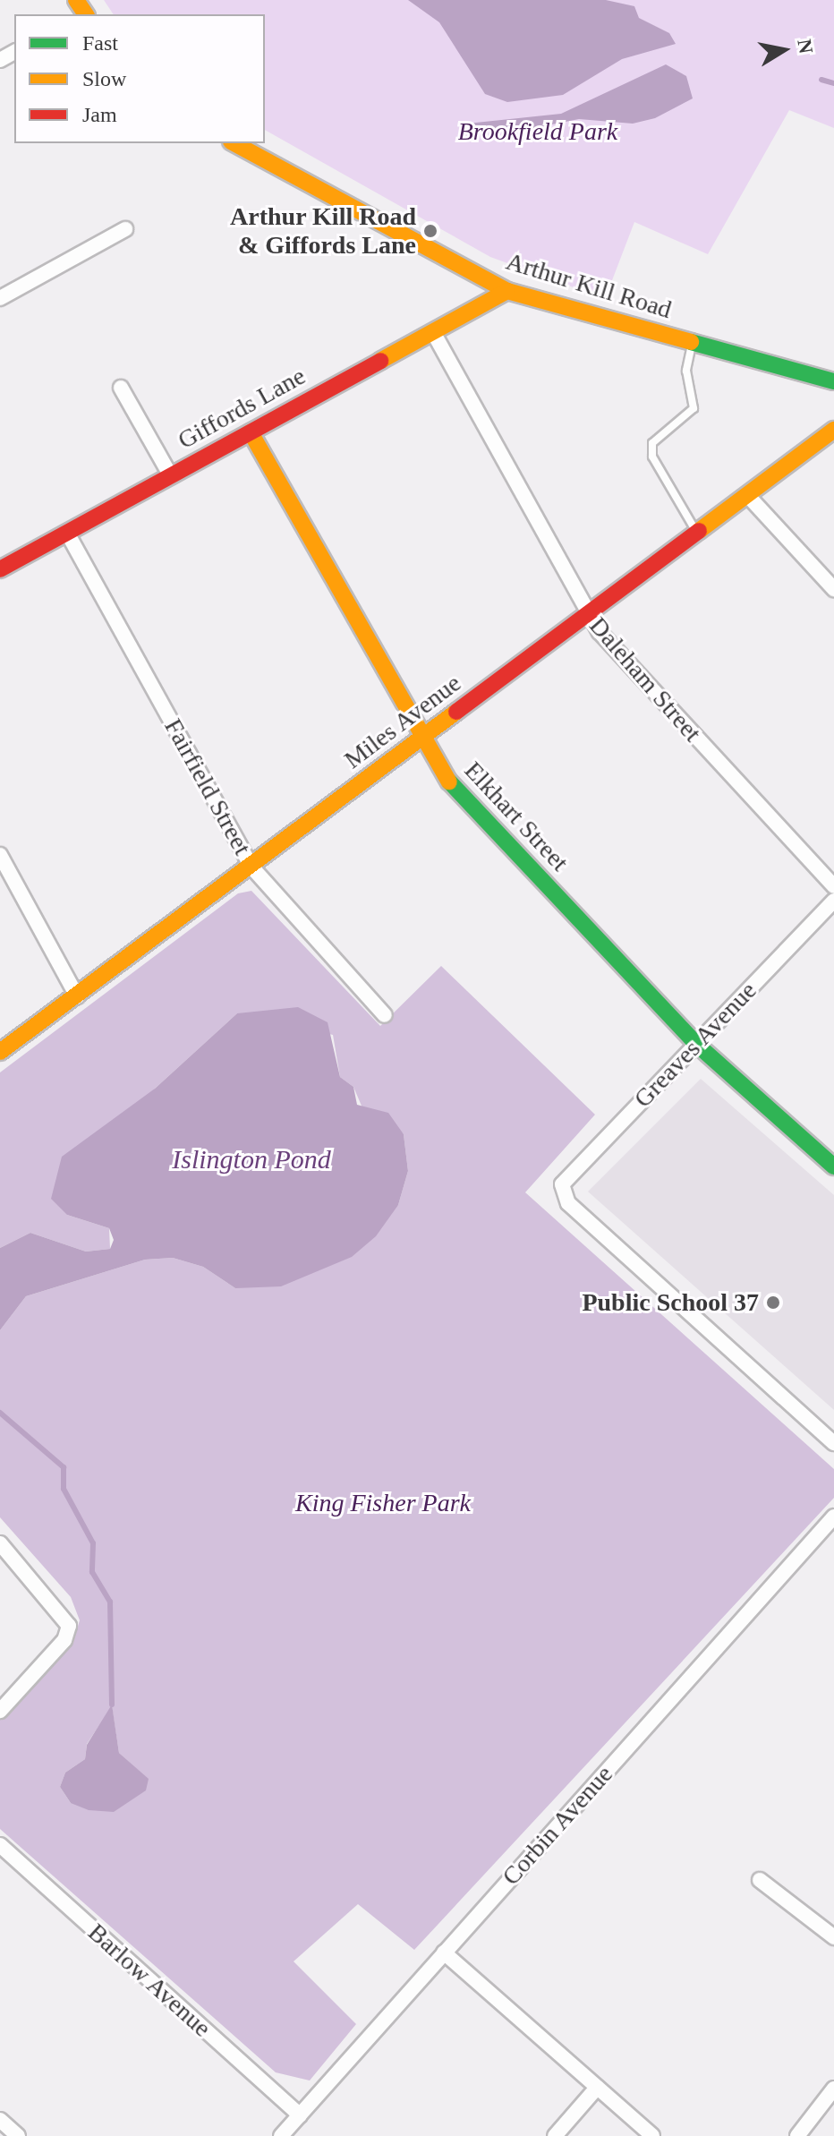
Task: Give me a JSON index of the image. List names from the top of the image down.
{
  "streets": {
    "street": [
      "Arthur Kill Road",
      "Giffords Lane",
      "Daleham Street",
      "Miles Avenue",
      "Fairfield Street",
      "Elkhart Street",
      "Greaves Avenue",
      "Corbin Avenue",
      "Barlow Avenue"
    ]
  },
  "crossings": [
    ["Arthur Kill Road", "Giffords Lane"],
    ["Giffords Lane", "Daleham Street"],
    ["Giffords Lane", "Fairfield Street"],
    ["Giffords Lane", "Elkhart Street"],
    ["Daleham Street", "Miles Avenue"],
    ["Miles Avenue", "Fairfield Street"],
    ["Miles Avenue", "Elkhart Street"],
    ["Elkhart Street", "Greaves Avenue"],
    ["Corbin Avenue", "Barlow Avenue"]
  ],
  "water": ["Islington Pond"],
  "parks": ["Brookfield Park", "King Fisher Park"],
  "places": ["Arthur Kill Road & Giffords Lane", "Public School 37"],
  "legend": ["Fast", "Slow", "Jam"],
  "north": "right"
}
